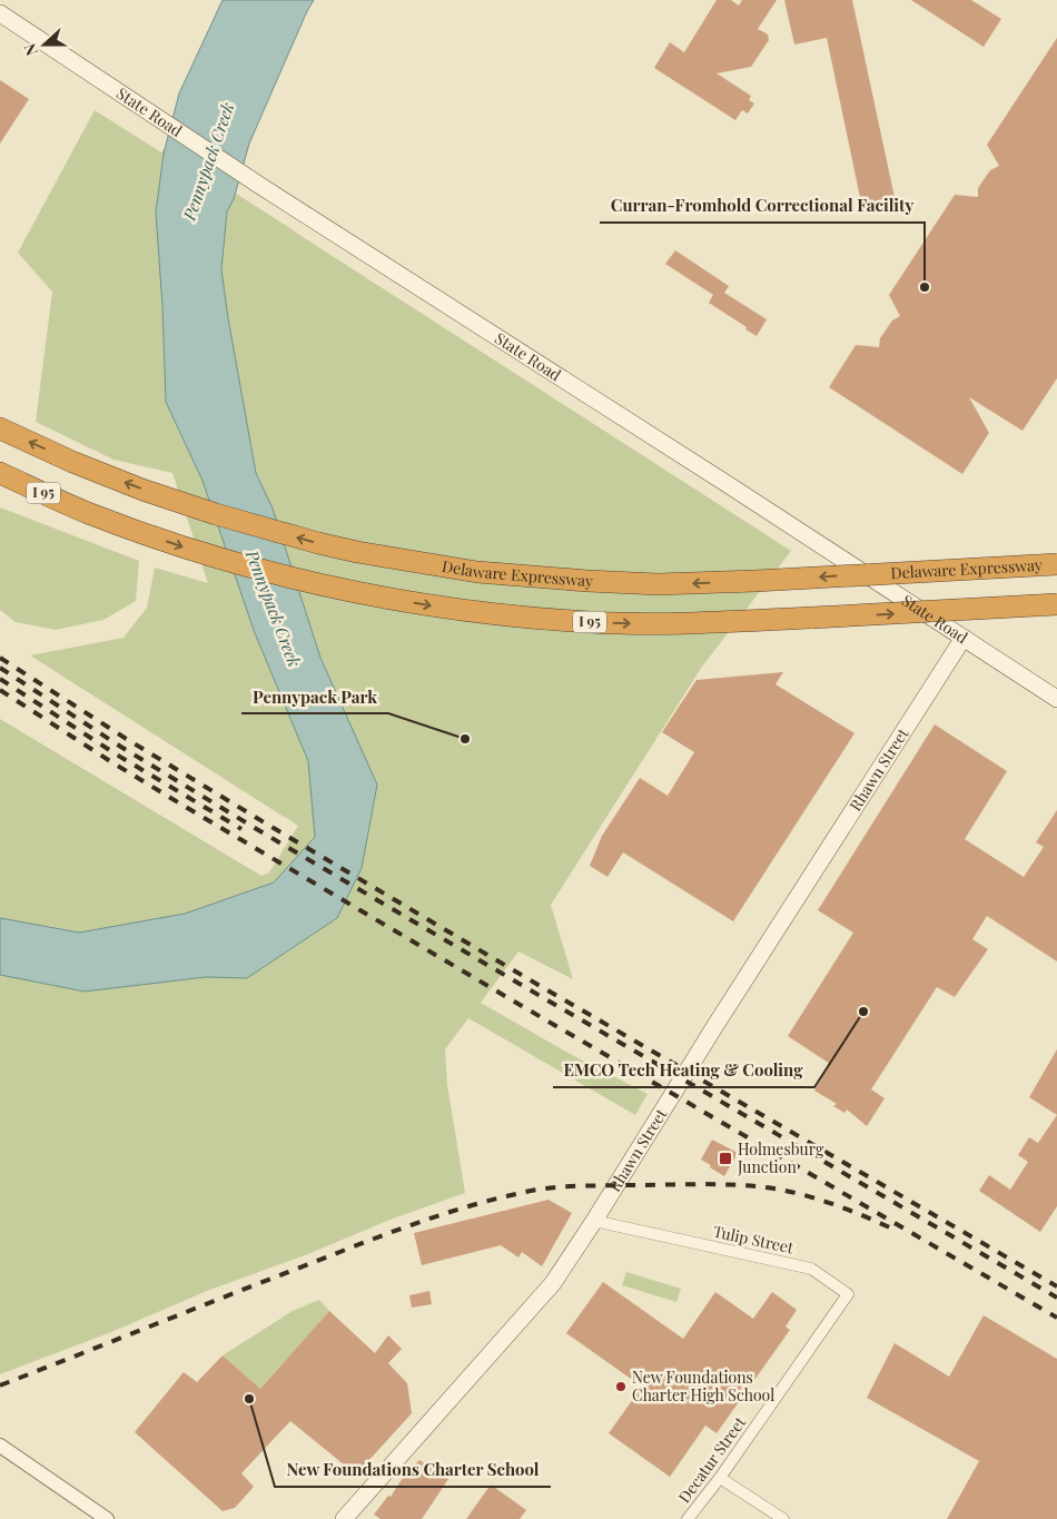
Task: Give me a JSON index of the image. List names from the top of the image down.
{
  "streets": {
    "highway": ["I 95", "Delaware Expressway"],
    "main road": ["State Road", "Rhawn Street"],
    "street": ["Tulip Street", "Decatur Street"]
  },
  "crossings": [
    ["State Road", "Rhawn Street"],
    ["Rhawn Street", "Tulip Street"],
    ["Tulip Street", "Decatur Street"]
  ],
  "water": ["Pennypack Creek"],
  "places": {
    "other": [
      "Curran-Fromhold Correctional Facility",
      "Pennypack Park",
      "EMCO Tech Heating & Cooling",
      "New Foundations Charter High School",
      "New Foundations Charter School"
    ],
    "transit": ["Holmesburg Junction"]
  },
  "north": "left"
}
